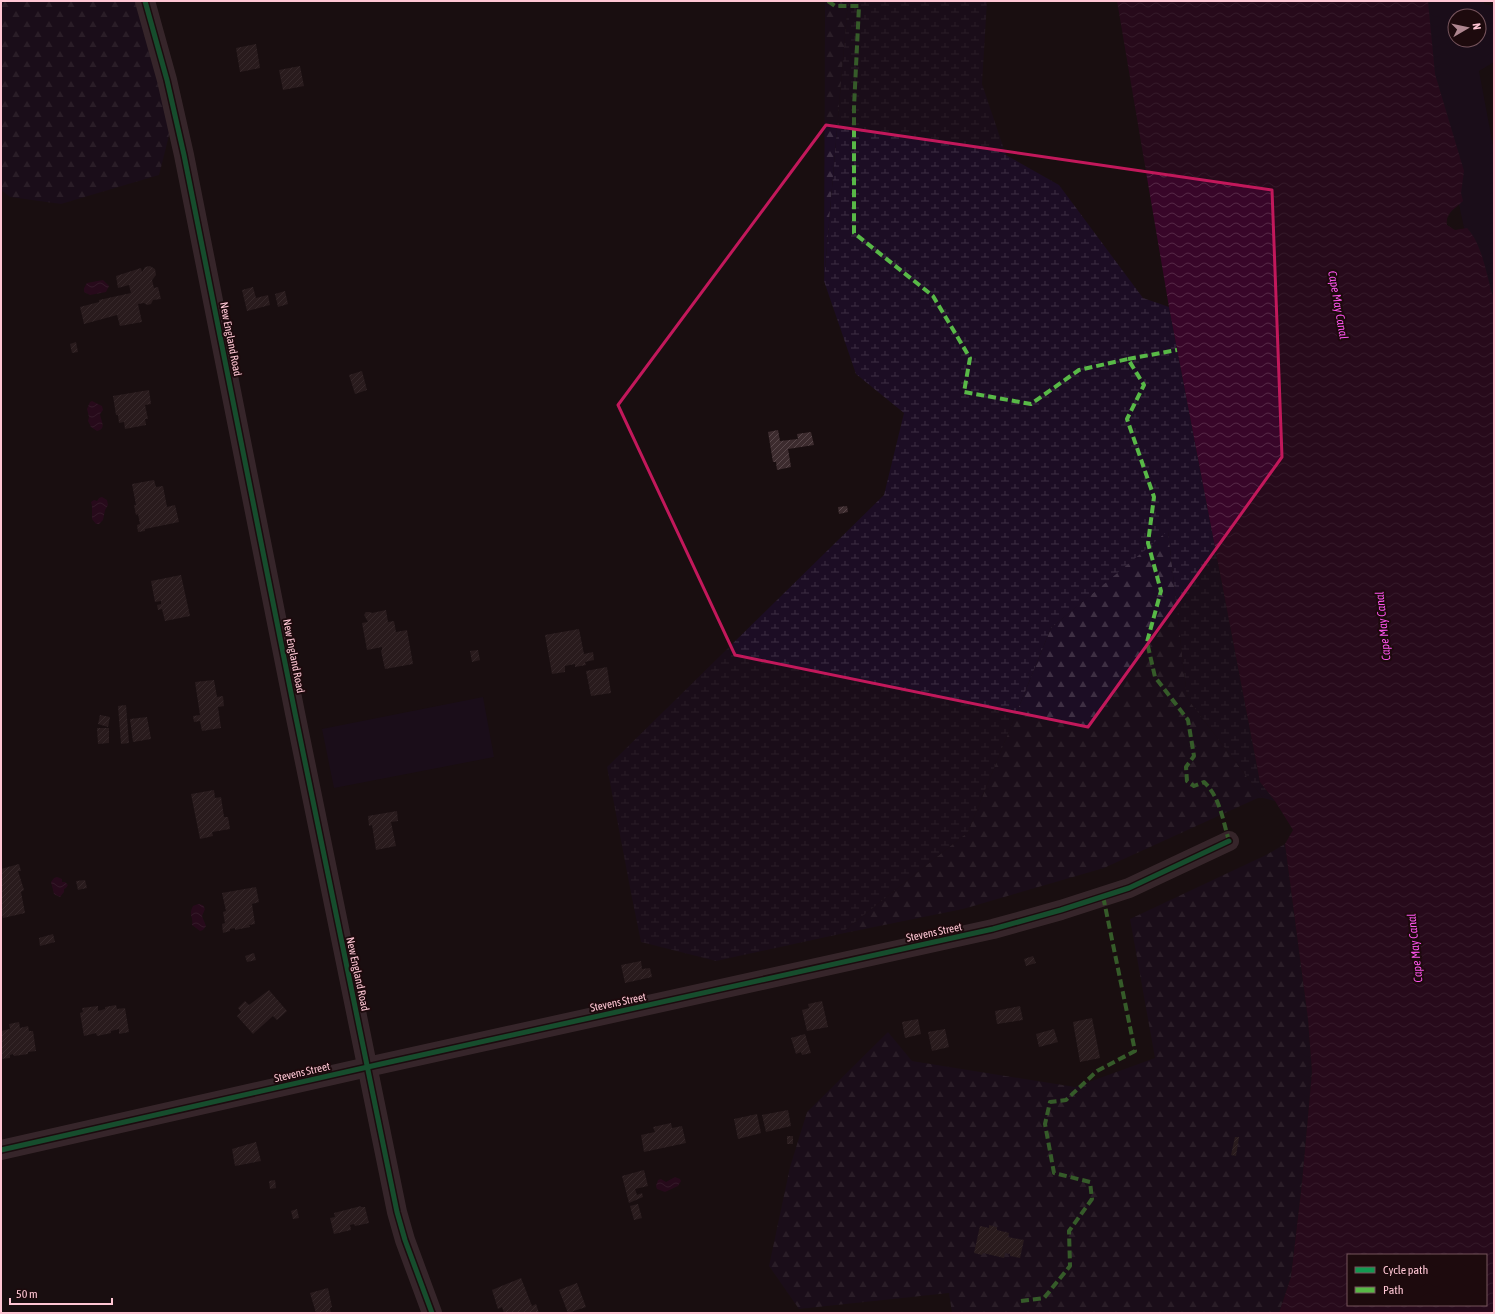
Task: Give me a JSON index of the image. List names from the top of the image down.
{
  "streets": {
    "street": ["New England Road", "Stevens Street"]
  },
  "crossings": [
    ["New England Road", "Stevens Street"]
  ],
  "water": ["Cape May Canal"],
  "legend": ["Cycle path", "Path"],
  "scale_bar": "50 m",
  "north": "right"
}
